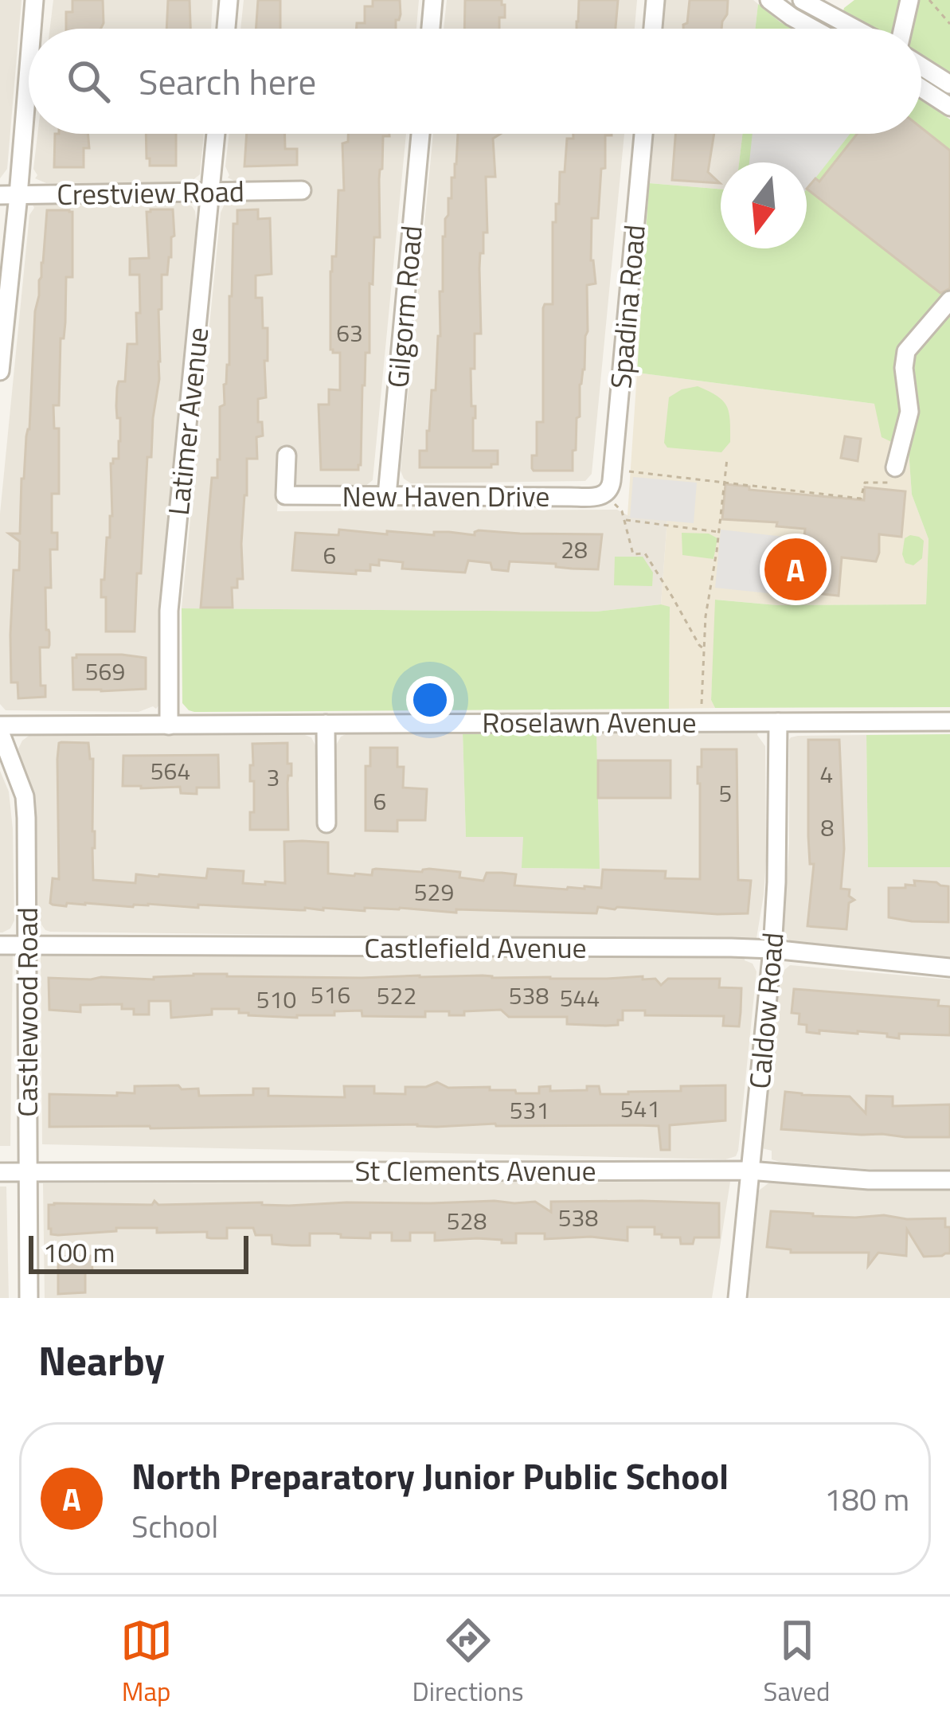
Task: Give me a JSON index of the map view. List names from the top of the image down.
{
  "streets": {
    "street": [
      "Crestview Road",
      "Gilgorm Road",
      "Spadina Road",
      "Latimer Avenue",
      "New Haven Drive",
      "Roselawn Avenue",
      "Castlefield Avenue",
      "Caldow Road",
      "Castlewood Road",
      "St Clements Avenue"
    ]
  },
  "crossings": [
    ["Crestview Road", "Latimer Avenue"],
    ["Gilgorm Road", "New Haven Drive"],
    ["Spadina Road", "New Haven Drive"],
    ["Latimer Avenue", "Roselawn Avenue"],
    ["Roselawn Avenue", "Caldow Road"],
    ["Roselawn Avenue", "Castlewood Road"],
    ["Castlefield Avenue", "Caldow Road"],
    ["Castlefield Avenue", "Castlewood Road"],
    ["Caldow Road", "St Clements Avenue"],
    ["Castlewood Road", "St Clements Avenue"]
  ],
  "house_numbers": [
    "63",
    "28",
    "6",
    "569",
    "564",
    "4",
    "3",
    "5",
    "6",
    "8",
    "529",
    "516",
    "522",
    "538",
    "544",
    "510",
    "541",
    "531",
    "538",
    "528"
  ],
  "scale_bar": "100 m",
  "north": "bottom",
  "page": {
    "search": "Search here",
    "pins": "A",
    "scale": "100 m",
    "heading": "Nearby",
    "list": [
      {
        "mark": "A",
        "name": "North Preparatory Junior Public School",
        "note": "School",
        "value": "180 m"
      }
    ],
    "nav": ["Map", "Directions", "Saved"]
  }
}
